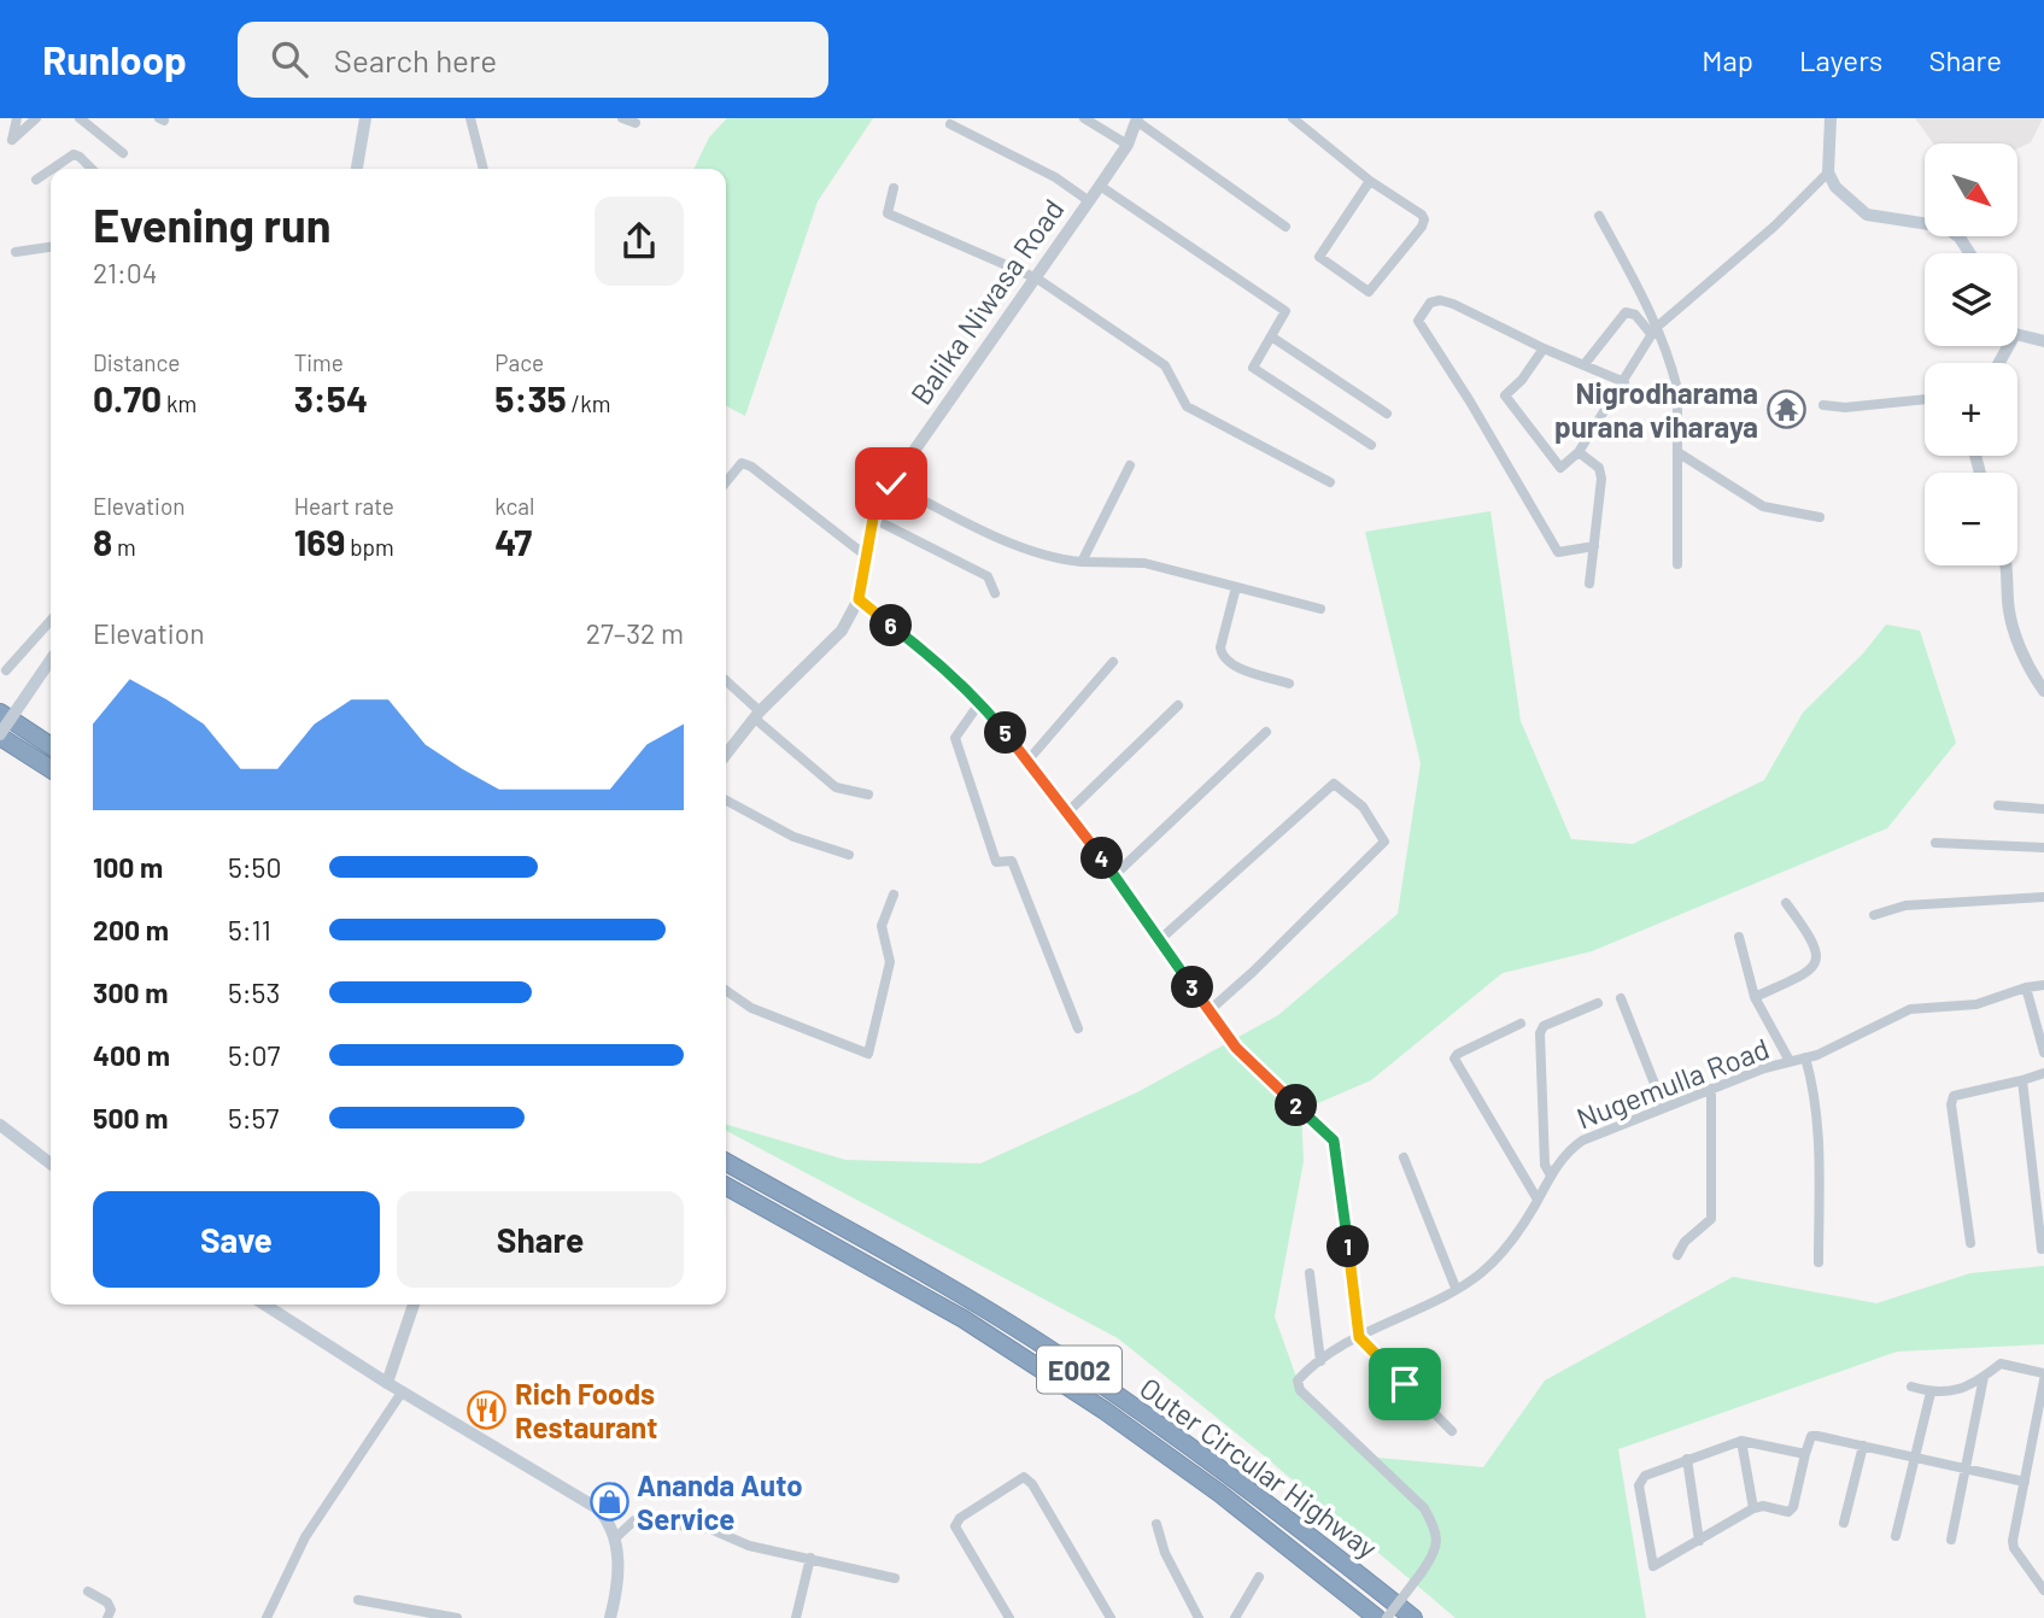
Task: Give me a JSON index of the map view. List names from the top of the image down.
{
  "streets": {
    "highway": ["E002", "Outer Circular Highway"],
    "street": ["Balika Niwasa Road", "Nugemulla Road"]
  },
  "places": {
    "temple": ["Nigrodharama purana viharaya"],
    "restaurant": ["Rich Foods Restaurant"],
    "shop": ["Ananda Auto Service"]
  },
  "north": "bottom right",
  "page": {
    "header": "Runloop",
    "search": "Search here",
    "nav": ["Map", "Layers", "Share"],
    "map_buttons": ["+", "−"],
    "heading": ["Evening run", "21:04"],
    "stats": [
      ["Distance", "0.70 km"],
      ["Time", "3:54"],
      ["Pace", "5:35 /km"],
      ["Elevation", "8 m"],
      ["Heart rate", "169 bpm"],
      ["kcal", "47"]
    ],
    "chart": ["Elevation", "27–32 m"],
    "pins": [
      "6",
      "5",
      "4",
      "3",
      "2",
      "1"
    ],
    "list": [
      {
        "name": "100 m",
        "note": "5:50"
      },
      {
        "name": "200 m",
        "note": "5:11"
      },
      {
        "name": "300 m",
        "note": "5:53"
      },
      {
        "name": "400 m",
        "note": "5:07"
      },
      {
        "name": "500 m",
        "note": "5:57"
      }
    ],
    "buttons": ["Save", "Share"]
  }
}
